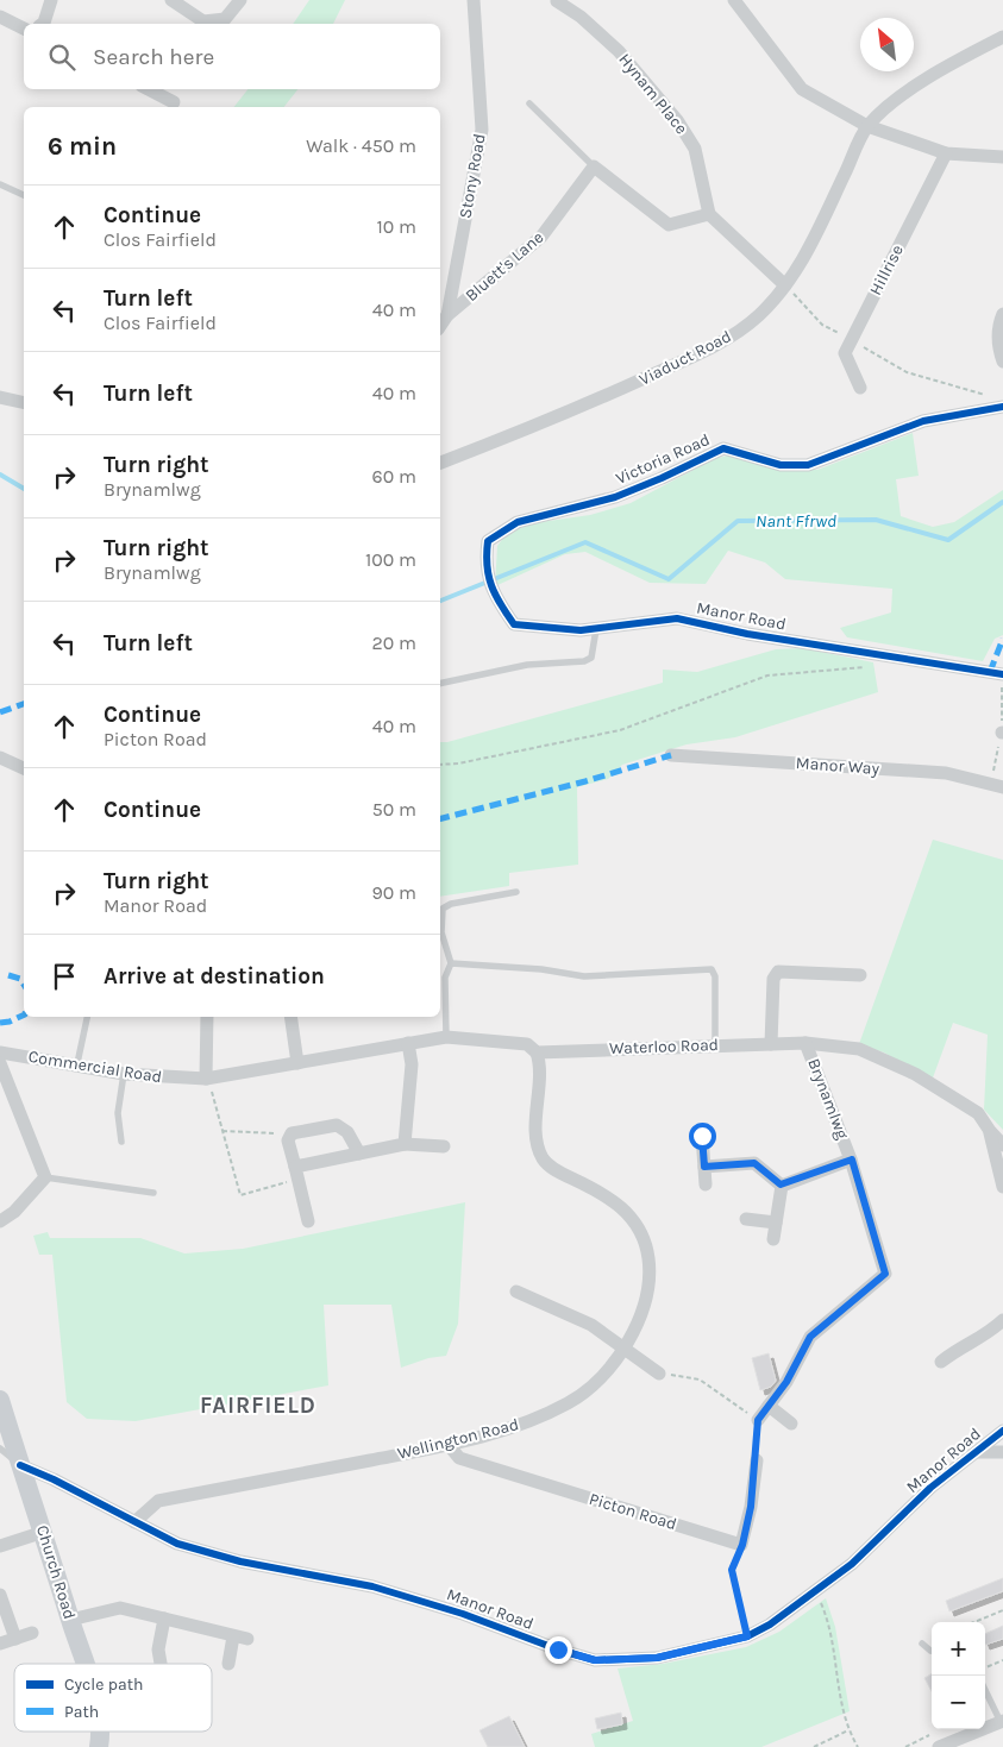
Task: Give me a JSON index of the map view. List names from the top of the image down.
{
  "streets": {
    "main road": ["Church Road"],
    "street": [
      "Hynam Place",
      "Stony Road",
      "Bluett's Lane",
      "Hillrise",
      "Viaduct Road",
      "Victoria Road",
      "Manor Road",
      "Manor Way",
      "Waterloo Road",
      "Commercial Road",
      "Brynamlwg",
      "Wellington Road",
      "Picton Road"
    ]
  },
  "crossings": [
    ["Stony Road", "Bluett's Lane"],
    ["Victoria Road", "Manor Road"],
    ["Manor Road", "Wellington Road"],
    ["Manor Road", "Church Road"],
    ["Waterloo Road", "Commercial Road"],
    ["Waterloo Road", "Brynamlwg"],
    ["Waterloo Road", "Wellington Road"],
    ["Wellington Road", "Picton Road"]
  ],
  "districts": ["FAIRFIELD"],
  "water": ["Nant Ffrwd"],
  "legend": ["Cycle path", "Path"],
  "north": "top left",
  "page": {
    "search": "Search here",
    "heading": ["6 min", "Walk · 450 m"],
    "list": [
      ["Continue", "Clos Fairfield", "10 m"],
      ["Turn left", "Clos Fairfield", "40 m"],
      ["Turn left", "40 m"],
      ["Turn right", "Brynamlwg", "60 m"],
      ["Turn right", "Brynamlwg", "100 m"],
      ["Turn left", "20 m"],
      ["Continue", "Picton Road", "40 m"],
      ["Continue", "50 m"],
      ["Turn right", "Manor Road", "90 m"],
      "Arrive at destination"
    ],
    "map_buttons": ["+", "−"]
  }
}
